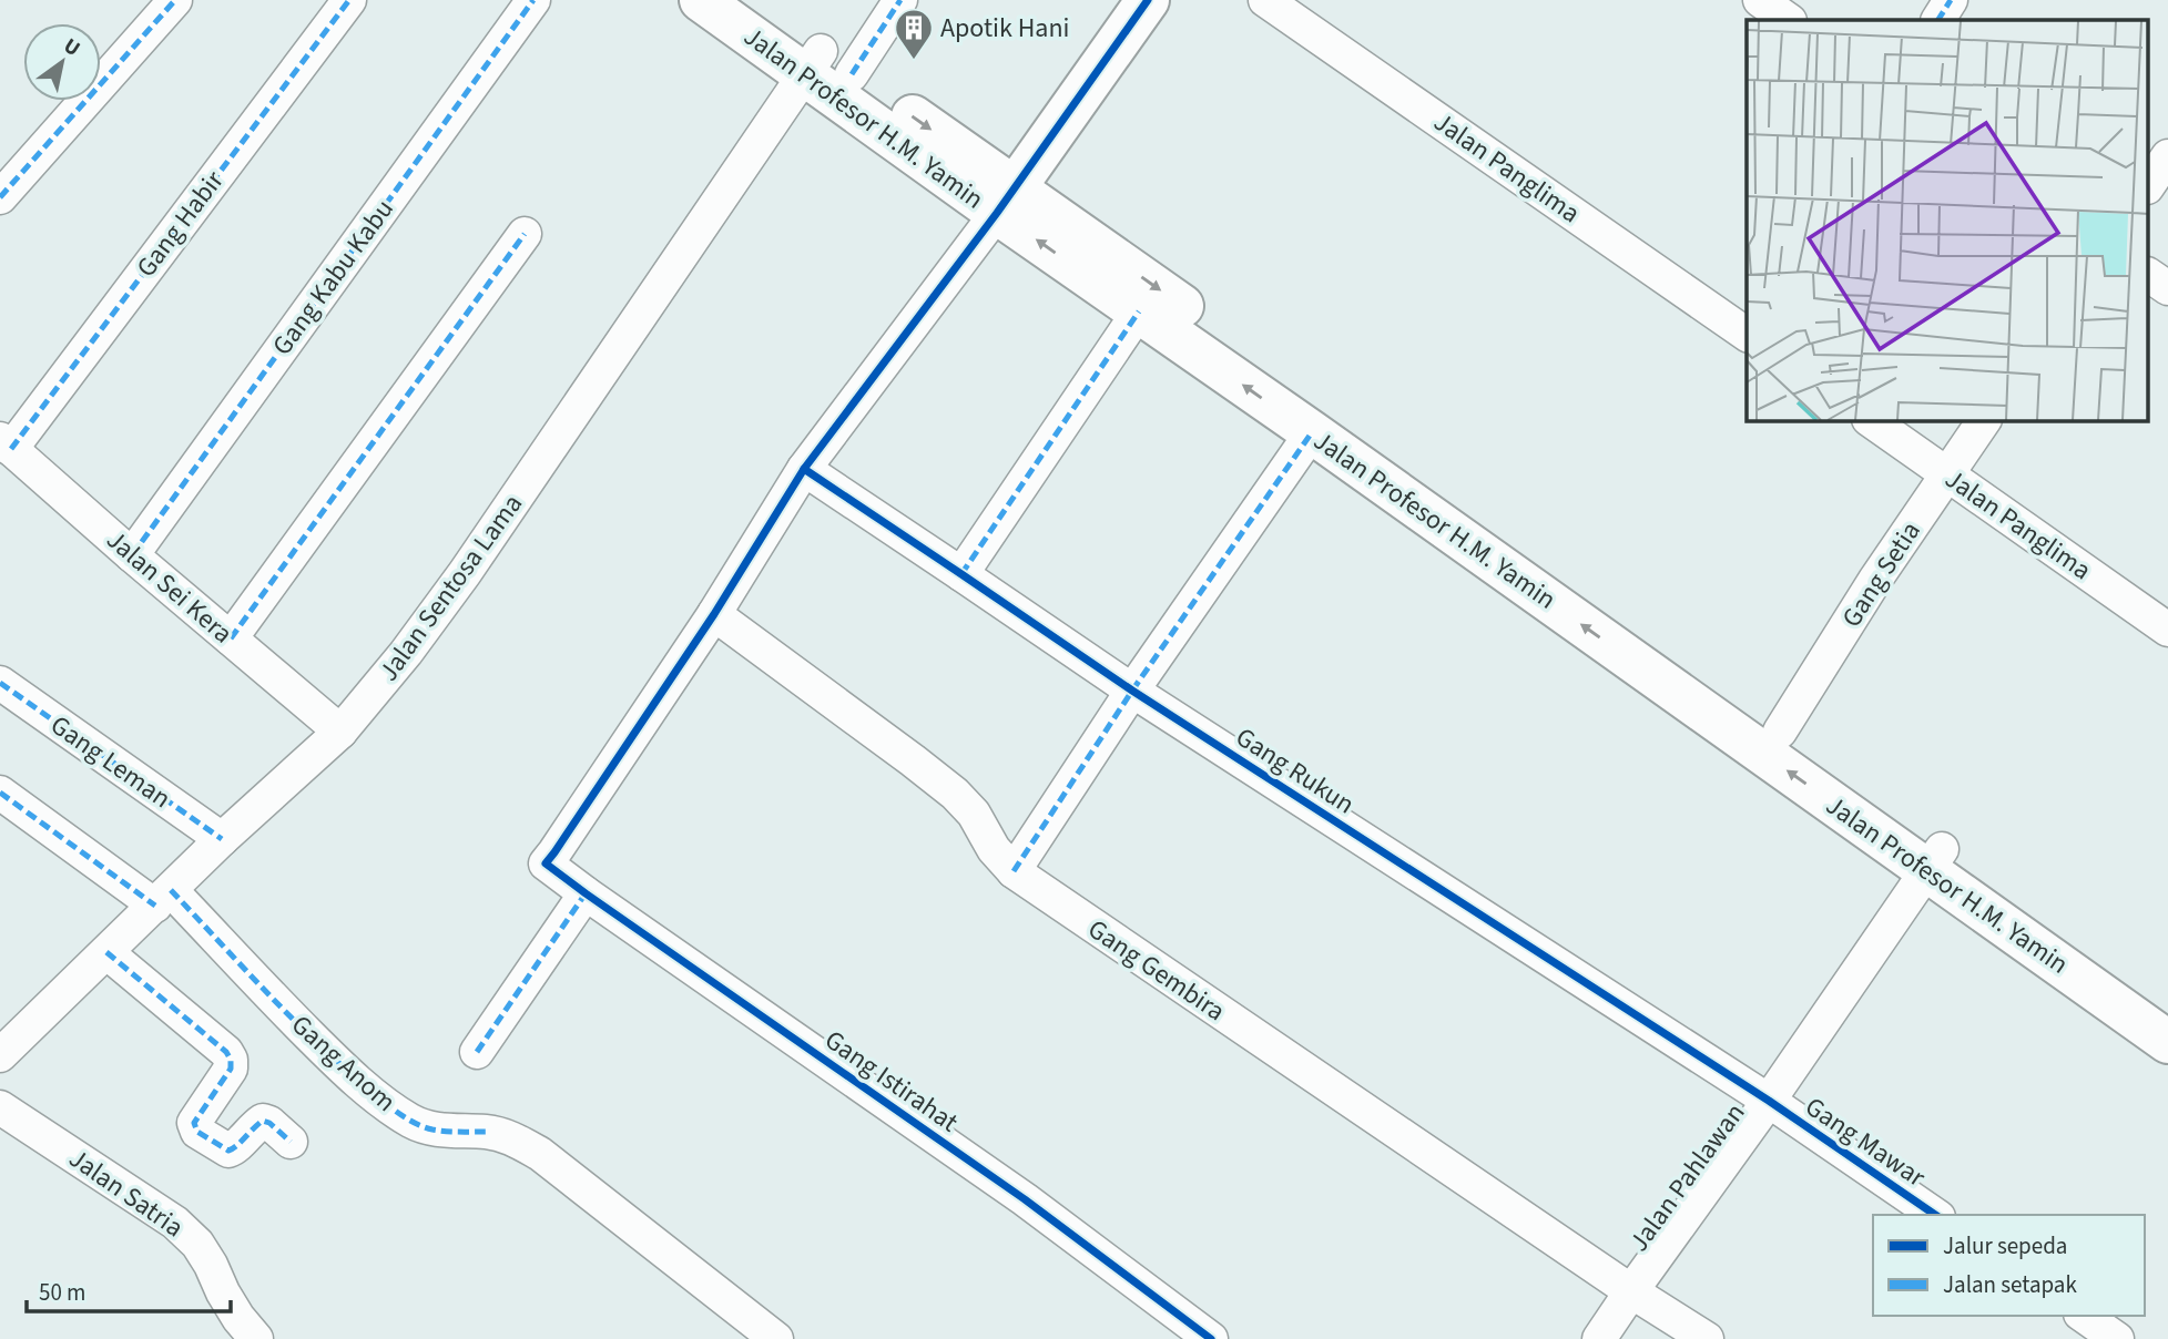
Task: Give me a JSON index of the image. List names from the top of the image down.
{
  "streets": {
    "main road": ["Jalan Profesor H.M. Yamin"],
    "street": [
      "Jalan Panglima",
      "Gang Habir",
      "Gang Kabu Kabu",
      "Gang Setia",
      "Jalan Sei Kera",
      "Jalan Sentosa Lama",
      "Gang Leman",
      "Gang Rukun",
      "Gang Gembira",
      "Gang Anom",
      "Gang Istirahat",
      "Gang Mawar",
      "Jalan Pahlawan",
      "Jalan Satria"
    ]
  },
  "crossings": [
    ["Jalan Profesor H.M. Yamin", "Gang Setia"],
    ["Jalan Profesor H.M. Yamin", "Jalan Sentosa Lama"],
    ["Jalan Profesor H.M. Yamin", "Jalan Pahlawan"],
    ["Jalan Panglima", "Gang Setia"],
    ["Gang Habir", "Jalan Sei Kera"],
    ["Gang Kabu Kabu", "Jalan Sei Kera"],
    ["Jalan Sei Kera", "Jalan Sentosa Lama"],
    ["Jalan Sentosa Lama", "Gang Leman"],
    ["Jalan Sentosa Lama", "Gang Anom"],
    ["Gang Rukun", "Gang Mawar"],
    ["Gang Rukun", "Jalan Pahlawan"],
    ["Gang Gembira", "Gang Istirahat"],
    ["Gang Gembira", "Jalan Pahlawan"],
    ["Gang Mawar", "Jalan Pahlawan"]
  ],
  "places": {
    "building": ["Apotik Hani"]
  },
  "legend": ["Jalur sepeda", "Jalan setapak"],
  "scale_bar": "50 m",
  "north": "top right"
}
